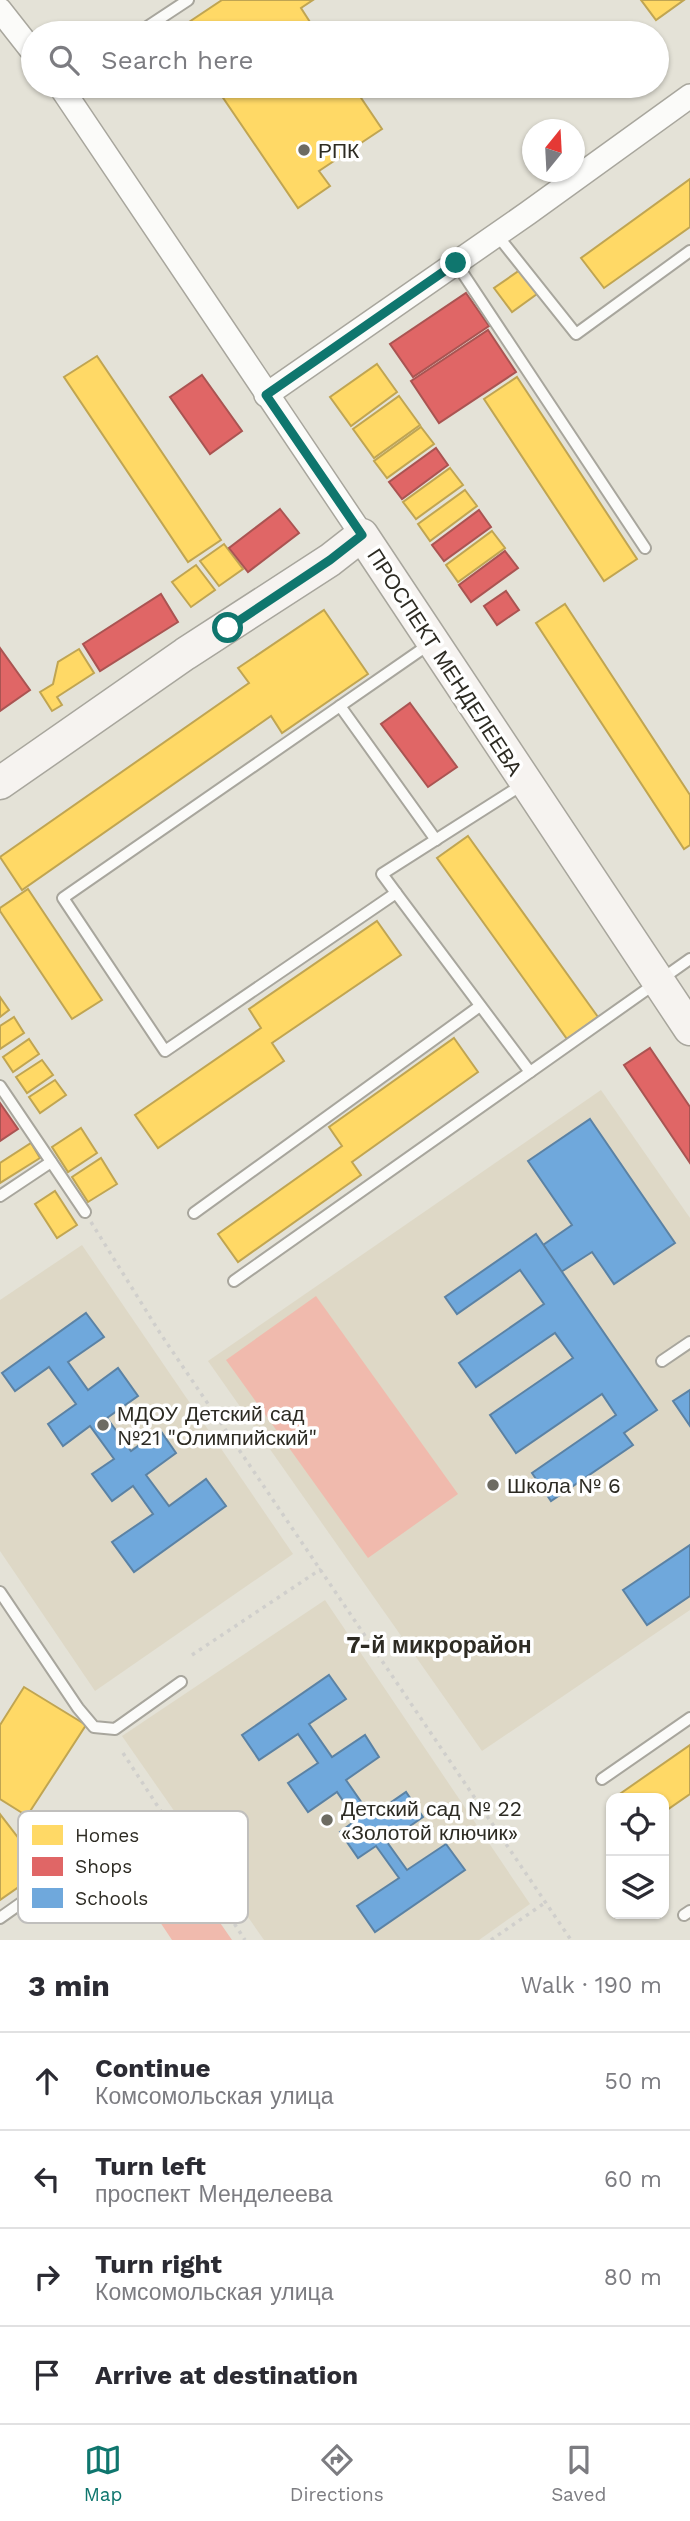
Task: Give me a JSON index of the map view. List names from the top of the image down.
{
  "streets": {
    "street": ["ПРОСПЕКТ МЕНДЕЛЕЕВА"]
  },
  "districts": ["7-й микрорайон"],
  "places": [
    "РПК",
    "МДОУ Детский сад №21 \"Олимпийский\"",
    "Школа № 6",
    "Детский сад № 22 «Золотой ключик»"
  ],
  "legend": ["Homes", "Shops", "Schools"],
  "north": "top",
  "page": {
    "search": "Search here",
    "heading": ["3 min", "Walk · 190 m"],
    "list": [
      ["Continue", "Комсомольская улица", "50 m"],
      ["Turn left", "проспект Менделеева", "60 m"],
      ["Turn right", "Комсомольская улица", "80 m"],
      "Arrive at destination"
    ],
    "nav": ["Map", "Directions", "Saved"]
  }
}
